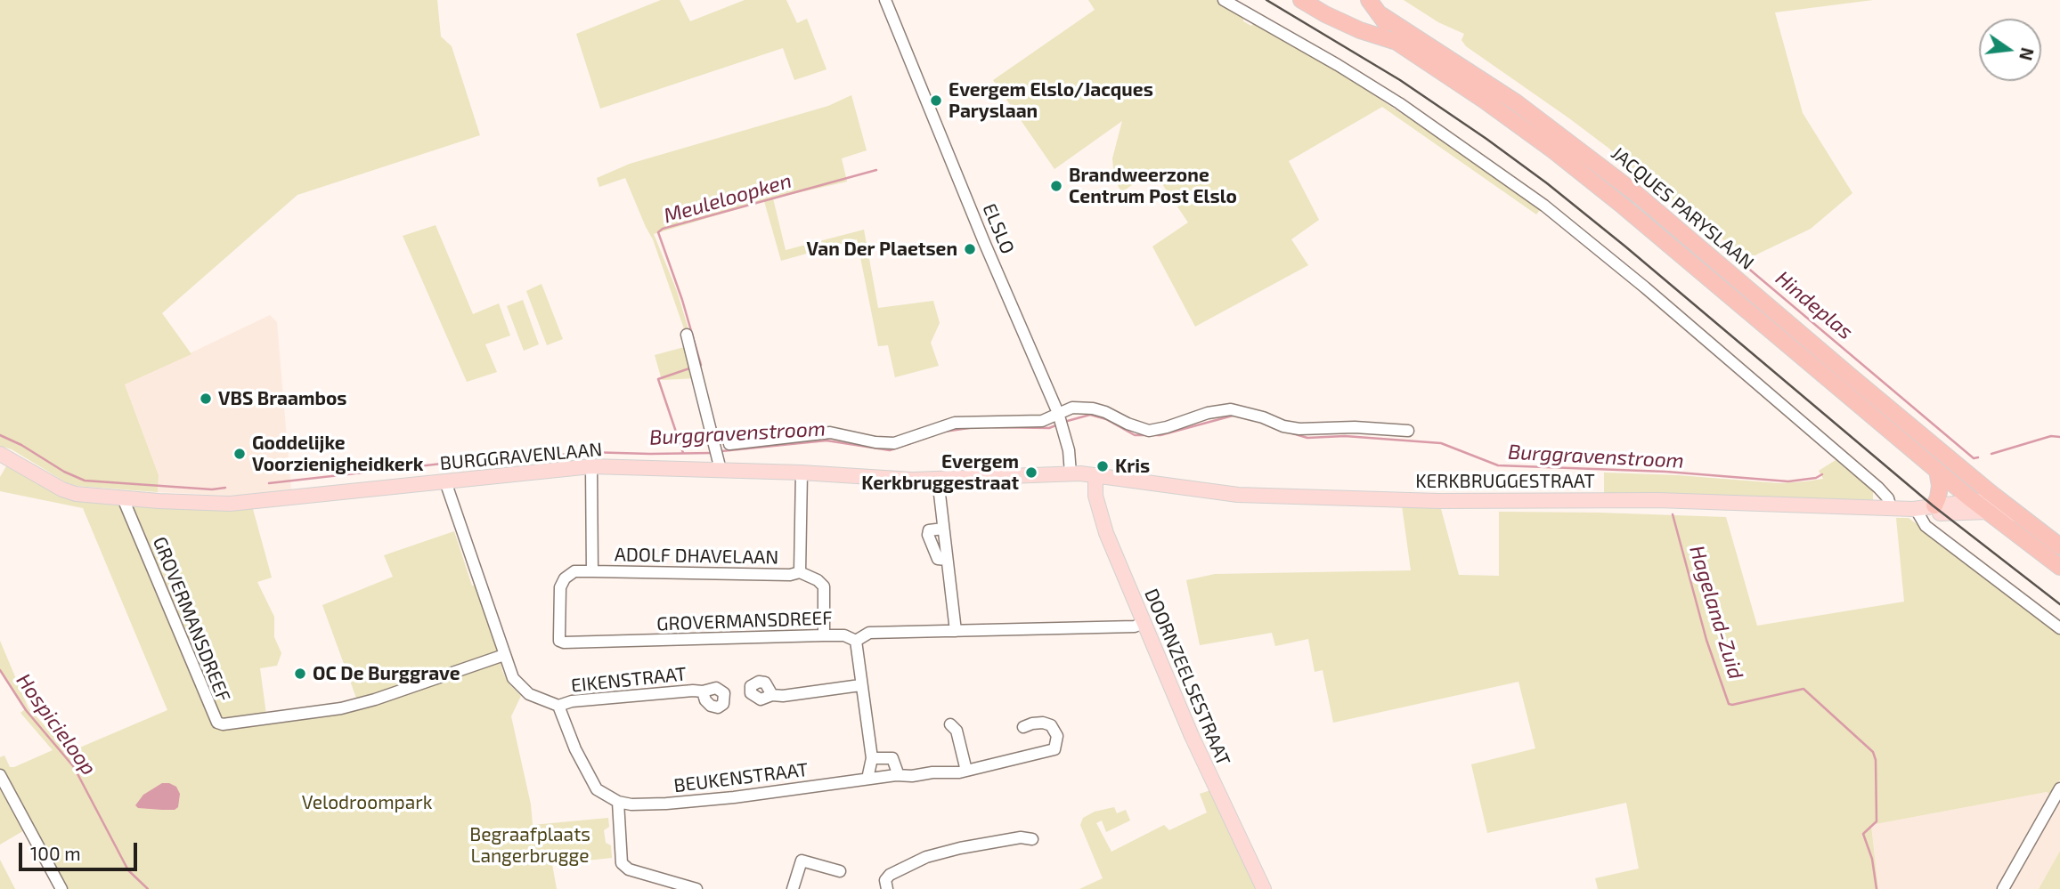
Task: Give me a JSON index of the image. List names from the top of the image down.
{
  "streets": {
    "highway": ["JACQUES PARYSLAAN"],
    "main road": ["BURGGRAVENLAAN", "KERKBRUGGESTRAAT", "DOORNZEELSESTRAAT"],
    "street": [
      "ELSLO",
      "ADOLF DHAVELAAN",
      "GROVERMANSDREEF",
      "EIKENSTRAAT",
      "BEUKENSTRAAT"
    ]
  },
  "crossings": [
    ["JACQUES PARYSLAAN", "KERKBRUGGESTRAAT"],
    ["ELSLO", "BURGGRAVENLAAN"],
    ["BURGGRAVENLAAN", "KERKBRUGGESTRAAT"],
    ["BURGGRAVENLAAN", "ADOLF DHAVELAAN"],
    ["BURGGRAVENLAAN", "GROVERMANSDREEF"],
    ["BURGGRAVENLAAN", "DOORNZEELSESTRAAT"],
    ["KERKBRUGGESTRAAT", "DOORNZEELSESTRAAT"],
    ["ADOLF DHAVELAAN", "GROVERMANSDREEF"],
    ["GROVERMANSDREEF", "DOORNZEELSESTRAAT"]
  ],
  "water": [
    "Meuleloopken",
    "Hindeplas",
    "Burggravenstroom",
    "Hageland-Zuid",
    "Hospicieloop"
  ],
  "parks": ["Velodroompark", "Begraafplaats Langerbrugge"],
  "places": [
    "Evergem Elslo/Jacques Paryslaan",
    "Brandweerzone Centrum Post Elslo",
    "Van Der Plaetsen",
    "VBS Braambos",
    "Goddelijke Voorzienigheidkerk",
    "Kris",
    "Evergem Kerkbruggestraat",
    "OC De Burggrave"
  ],
  "scale_bar": "100 m",
  "north": "right"
}
